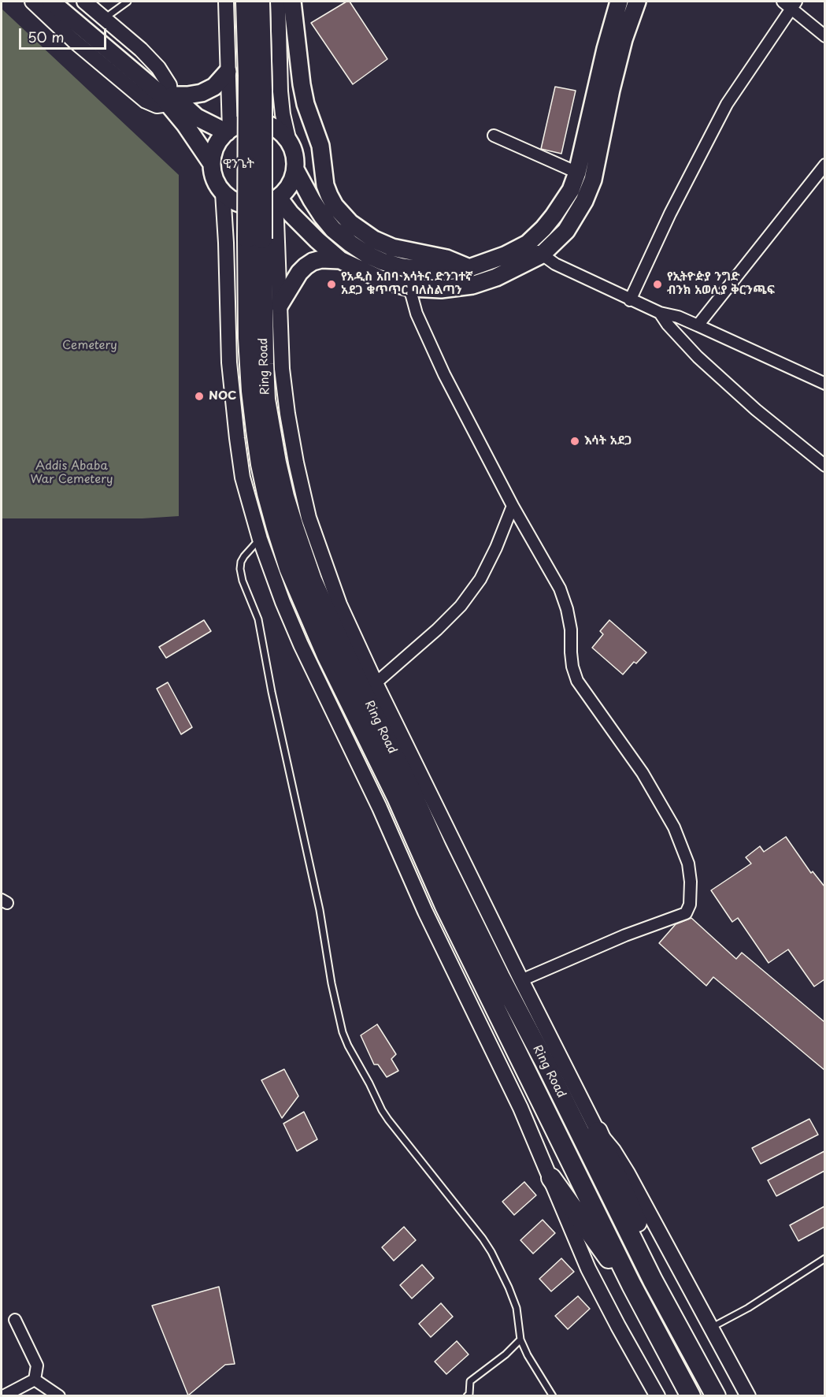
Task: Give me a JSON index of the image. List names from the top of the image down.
{
  "streets": {
    "highway": ["Ring Road"]
  },
  "districts": ["ዊንጌት"],
  "parks": ["Cemetery", "Addis Ababa War Cemetery"],
  "places": [
    "የአዲስ አበባ እሳትና ድንገተኛ አደጋ ቁጥጥር ባለስልጣን",
    "የኢትዮዽያ ንግድ ብንክ አወሊያ ቅርንጫፍ",
    "NOC",
    "እሳት አደጋ"
  ],
  "scale_bar": "50 m"
}
